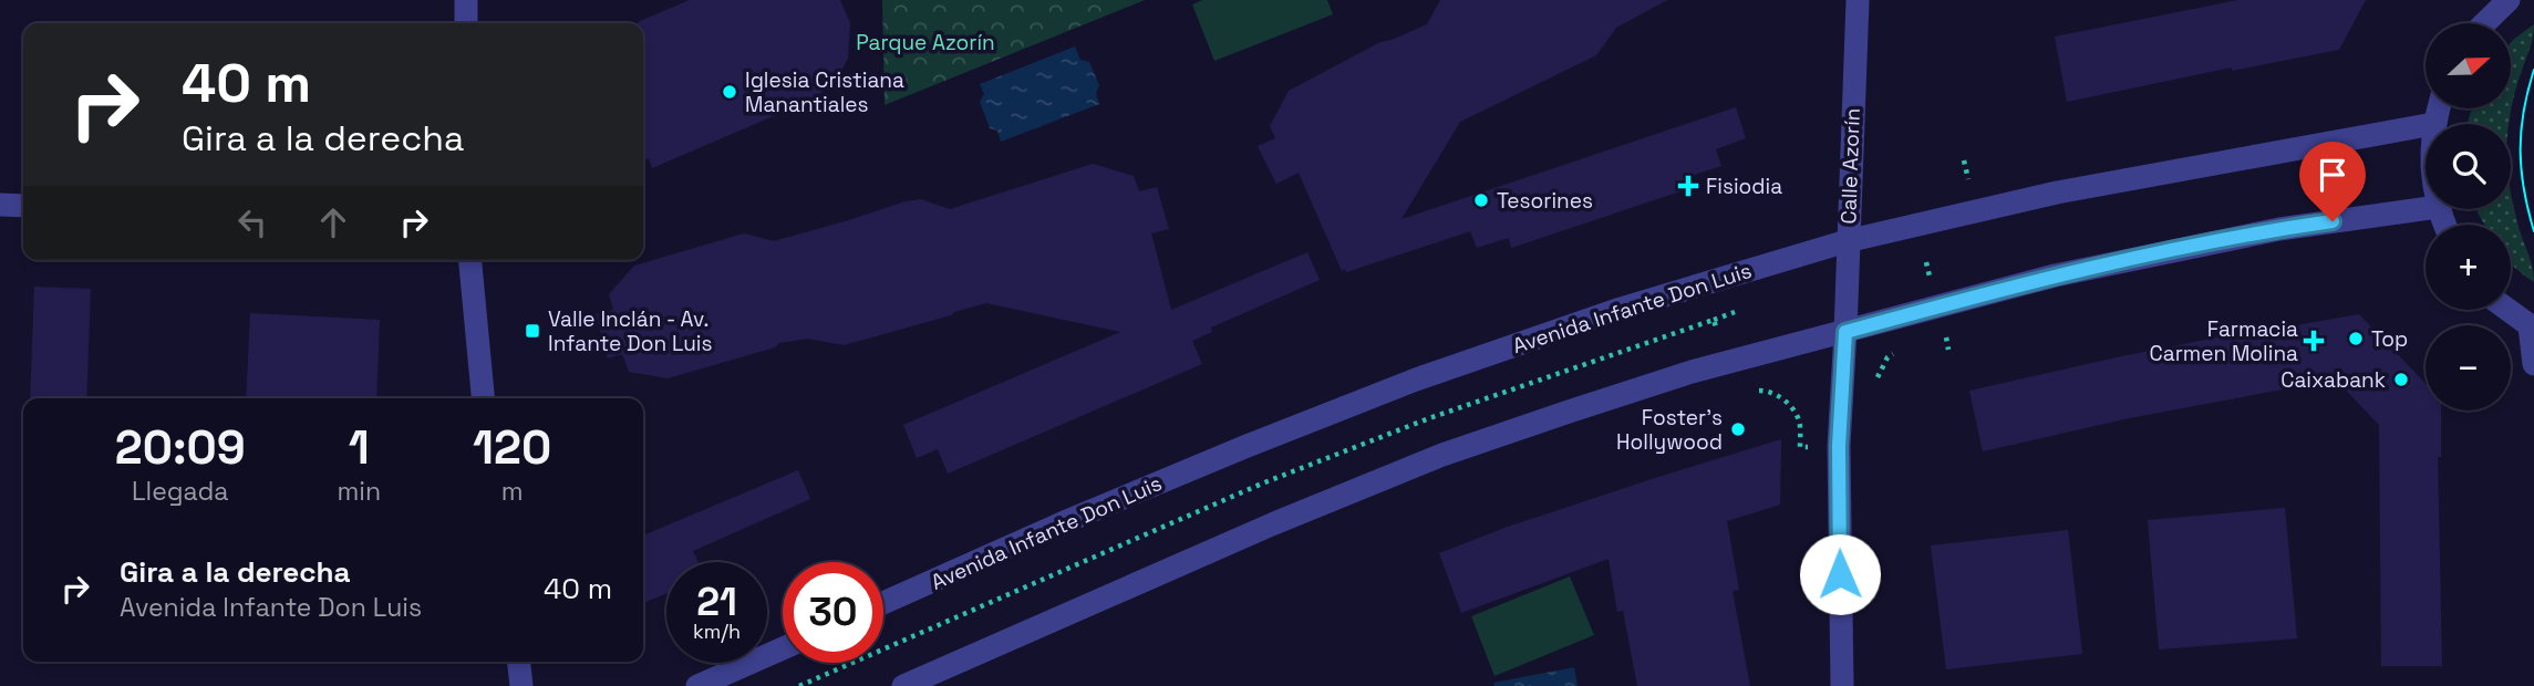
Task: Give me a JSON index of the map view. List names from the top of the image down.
{
  "streets": {
    "street": ["Calle Azorín", "Avenida Infante Don Luis"]
  },
  "crossings": [
    ["Calle Azorín", "Avenida Infante Don Luis"]
  ],
  "parks": ["Parque Azorín"],
  "places": {
    "other": [
      "Iglesia Cristiana Manantiales",
      "Tesorines",
      "Top",
      "Caixabank",
      "Foster's Hollywood"
    ],
    "health": ["Fisiodia", "Farmacia Carmen Molina"],
    "transit": ["Valle Inclán - Av. Infante Don Luis"]
  },
  "north": "right",
  "page": {
    "map_buttons": ["+", "−"],
    "turn": ["40 m", "Gira a la derecha"],
    "eta": [
      "20:09",
      "Llegada",
      "1",
      "min",
      "120",
      "m"
    ],
    "list": [
      {
        "name": "Gira a la derecha",
        "note": "Avenida Infante Don Luis",
        "value": "40 m"
      }
    ],
    "speed": "21 km/h",
    "limit": "30"
  }
}
